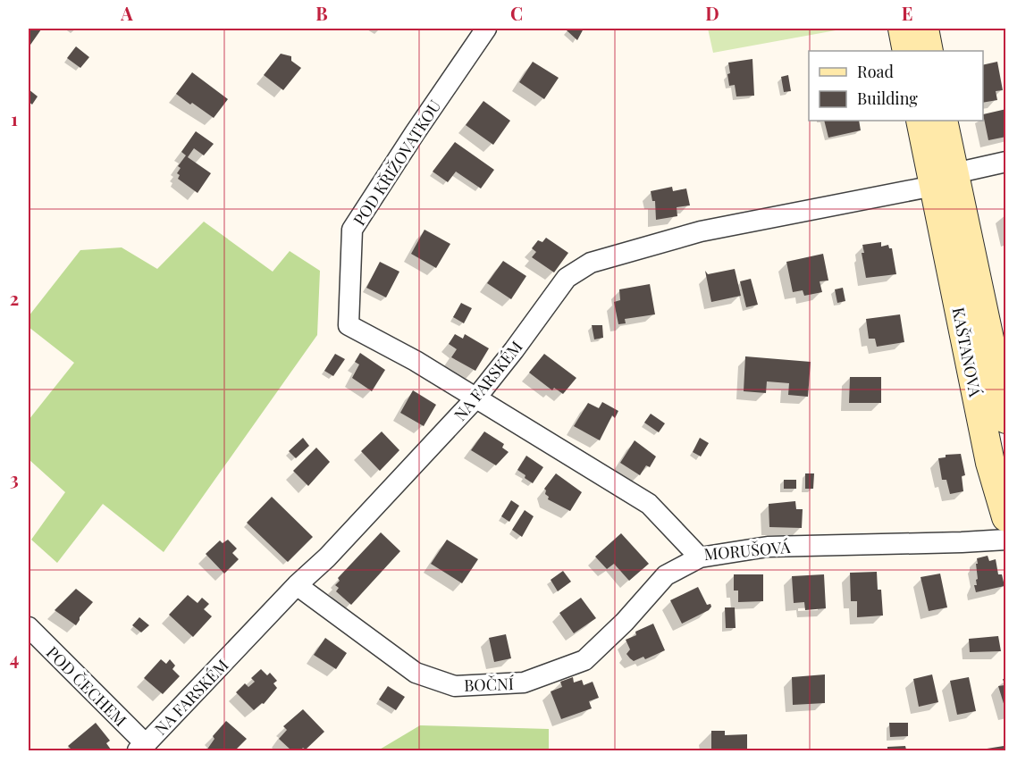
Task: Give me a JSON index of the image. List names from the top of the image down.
{
  "streets": {
    "main road": ["KAŠTANOVÁ"],
    "street": [
      "POD KŘIŽOVATKOU",
      "NA FARSKÉM",
      "MORUŠOVÁ",
      "BOČNÍ",
      "POD ČECHEM"
    ]
  },
  "crossings": [
    ["POD KŘIŽOVATKOU", "NA FARSKÉM"],
    ["POD KŘIŽOVATKOU", "MORUŠOVÁ"],
    ["KAŠTANOVÁ", "NA FARSKÉM"],
    ["NA FARSKÉM", "MORUŠOVÁ"],
    ["NA FARSKÉM", "BOČNÍ"],
    ["NA FARSKÉM", "POD ČECHEM"],
    ["MORUŠOVÁ", "BOČNÍ"]
  ],
  "legend": ["Road", "Building"],
  "grid": {
    "columns": [
      "A",
      "B",
      "C",
      "D",
      "E"
    ],
    "rows": [
      "1",
      "2",
      "3",
      "4"
    ]
  }
}
